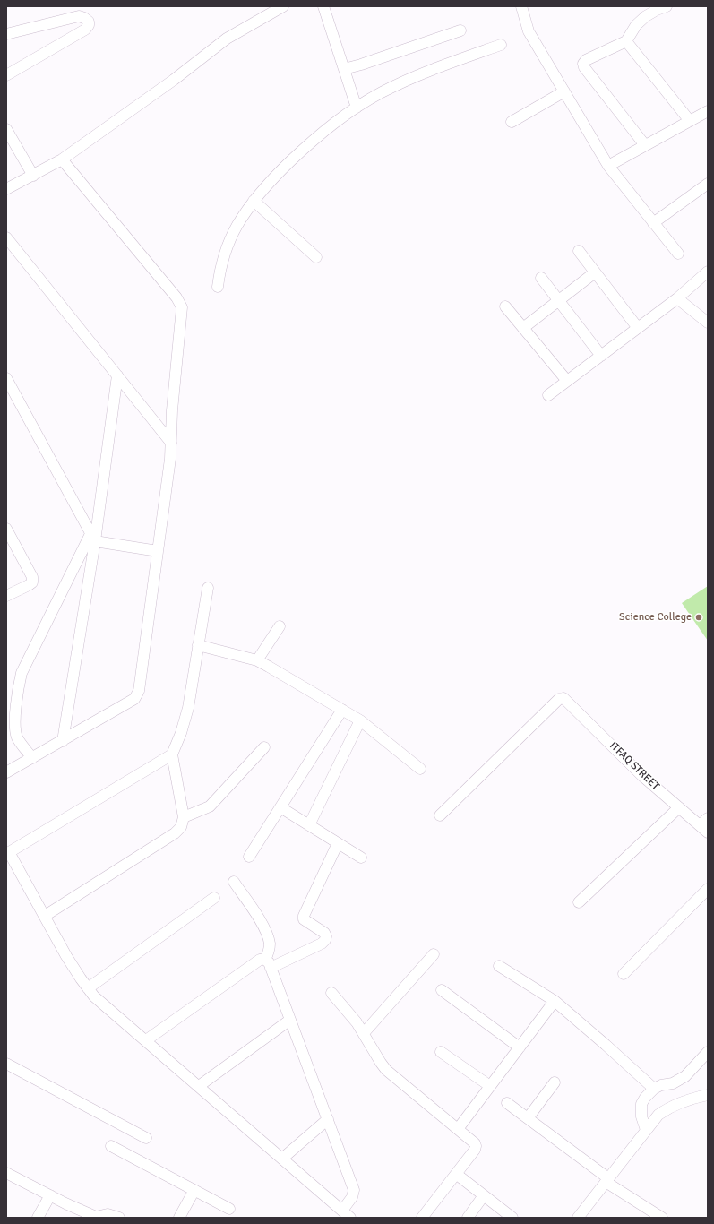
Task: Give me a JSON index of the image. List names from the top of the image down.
{
  "streets": {
    "street": ["ITFAQ STREET"]
  },
  "places": ["Science College"]
}
